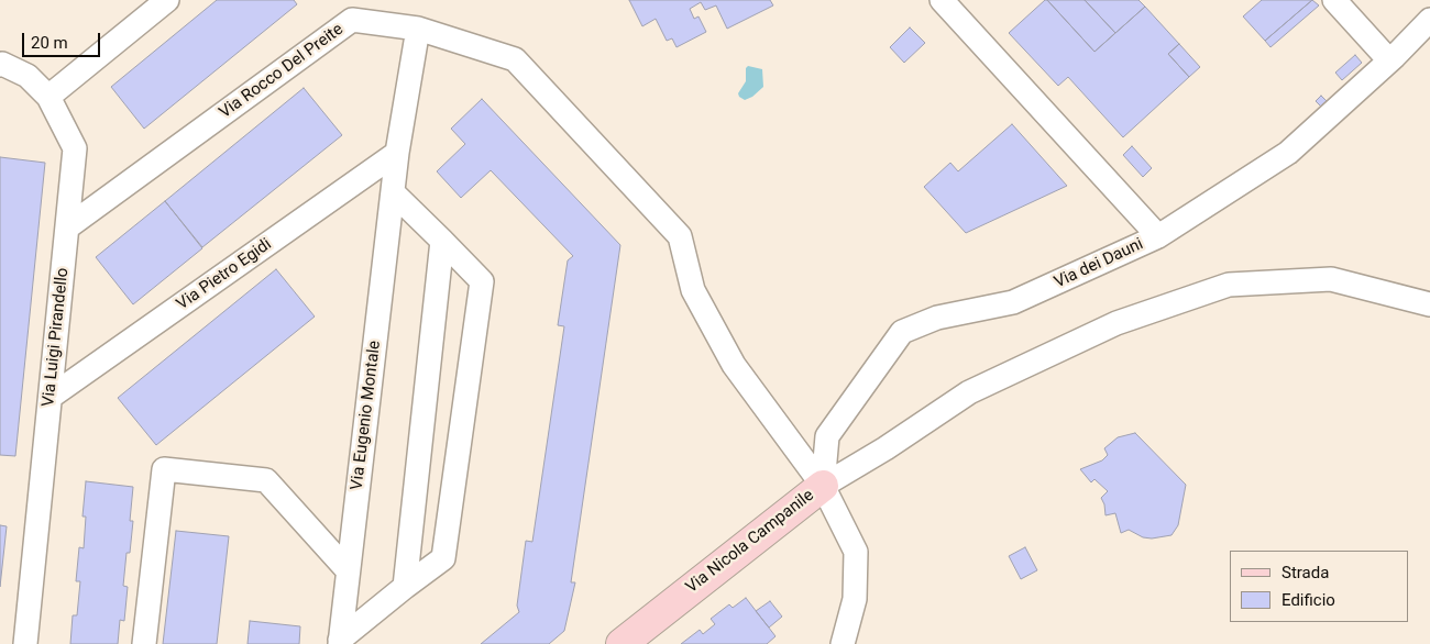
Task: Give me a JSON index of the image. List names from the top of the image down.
{
  "streets": {
    "street": [
      "Via Rocco Del Preite",
      "Via dei Dauni",
      "Via Pietro Egidi",
      "Via Luigi Pirandello",
      "Via Eugenio Montale",
      "Via Nicola Campanile"
    ]
  },
  "crossings": [
    ["Via Rocco Del Preite", "Via dei Dauni"],
    ["Via Rocco Del Preite", "Via Luigi Pirandello"],
    ["Via Rocco Del Preite", "Via Eugenio Montale"],
    ["Via Rocco Del Preite", "Via Nicola Campanile"],
    ["Via dei Dauni", "Via Nicola Campanile"],
    ["Via Pietro Egidi", "Via Luigi Pirandello"],
    ["Via Pietro Egidi", "Via Eugenio Montale"]
  ],
  "legend": ["Strada", "Edificio"],
  "scale_bar": "20 m"
}
